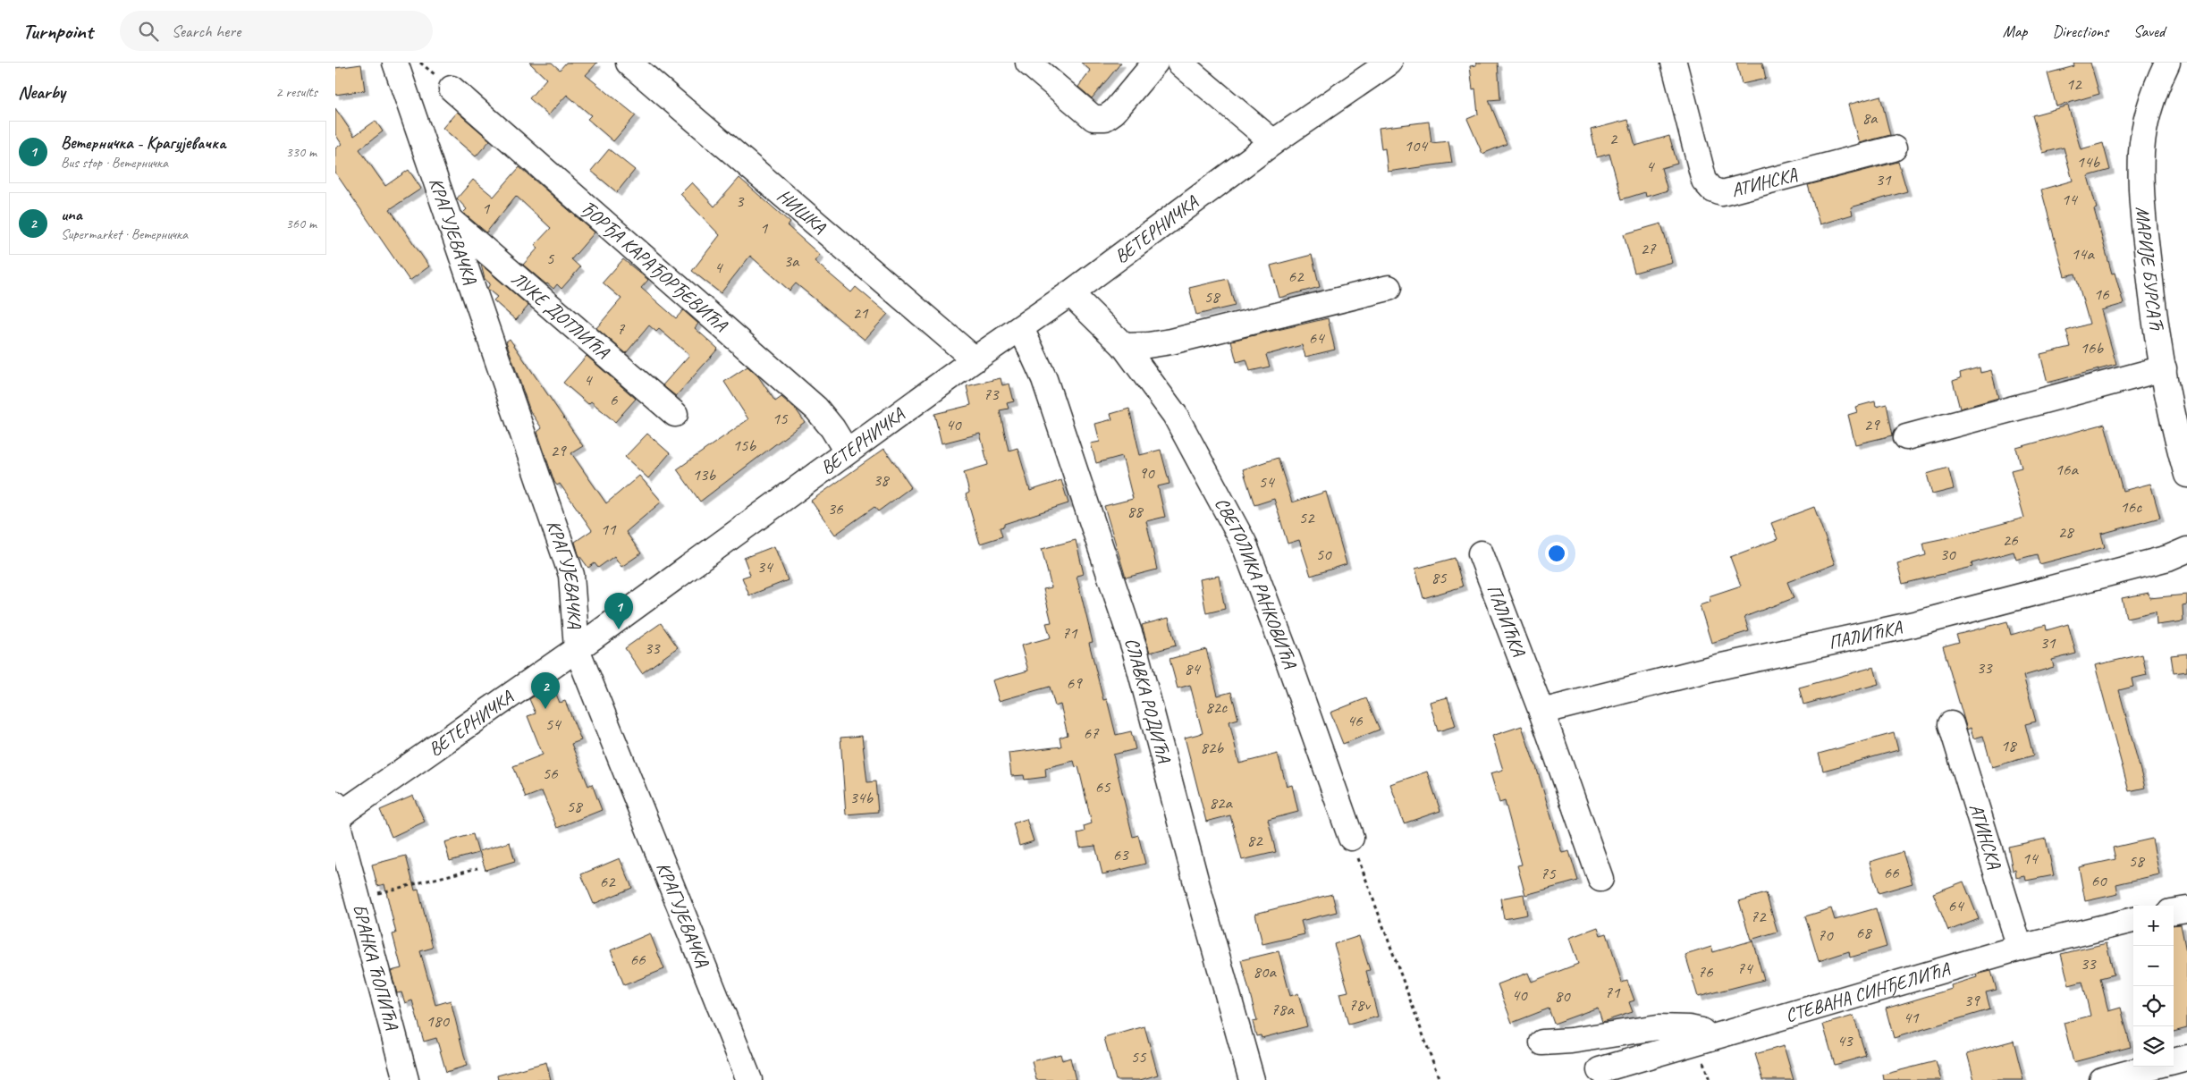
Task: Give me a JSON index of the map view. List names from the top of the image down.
{
  "streets": {
    "street": [
      "АТИНСКА",
      "НИШКА",
      "ВЕТЕРНИЧКА",
      "КРАГУЈЕВАЧКА",
      "ЂОРЂА КАРАЂОРЂЕВИЋА",
      "МАРИЈЕ БУРСАЋ",
      "ЛУКЕ ДОТЛИЋА",
      "СВЕТОЛИКА РАНКОВИЋА",
      "ПАЛИЋКА",
      "СЛАВКА РОДИЋА",
      "БРАНКА ЋОПИЋА",
      "СТЕВАНА СИНЂЕЛИЋА"
    ]
  },
  "crossings": [
    ["АТИНСКА", "СТЕВАНА СИНЂЕЛИЋА"],
    ["НИШКА", "ВЕТЕРНИЧКА"],
    ["ВЕТЕРНИЧКА", "КРАГУЈЕВАЧКА"],
    ["ВЕТЕРНИЧКА", "ЂОРЂА КАРАЂОРЂЕВИЋА"],
    ["ВЕТЕРНИЧКА", "СВЕТОЛИКА РАНКОВИЋА"],
    ["ВЕТЕРНИЧКА", "СЛАВКА РОДИЋА"],
    ["ВЕТЕРНИЧКА", "БРАНКА ЋОПИЋА"],
    ["КРАГУЈЕВАЧКА", "ЛУКЕ ДОТЛИЋА"]
  ],
  "house_numbers": [
    "12",
    "8a",
    "2",
    "104",
    "14b",
    "4",
    "31",
    "14",
    "3",
    "1",
    "1",
    "27",
    "14a",
    "5",
    "3a",
    "4",
    "62",
    "16",
    "58",
    "21",
    "7",
    "64",
    "16b",
    "4",
    "73",
    "6",
    "15",
    "40",
    "29",
    "15b",
    "29",
    "16a",
    "90",
    "13b",
    "38",
    "54",
    "16c",
    "36",
    "88",
    "52",
    "11",
    "28",
    "26",
    "50",
    "30",
    "34",
    "85",
    "71",
    "31",
    "33",
    "33",
    "84",
    "69",
    "82c",
    "46",
    "54",
    "67",
    "18",
    "82b",
    "56",
    "65",
    "34b",
    "82a",
    "58",
    "82",
    "63",
    "14",
    "58",
    "66",
    "75",
    "60",
    "62",
    "64",
    "72",
    "68",
    "70",
    "66",
    "33",
    "74",
    "80a",
    "76",
    "71",
    "40",
    "80",
    "39",
    "78v",
    "78a",
    "41",
    "180",
    "43",
    "55"
  ],
  "page": {
    "header": "Turnpoint",
    "search": "Search here",
    "nav": ["Map", "Directions", "Saved"],
    "heading": ["Nearby", "2 results"],
    "list": [
      {
        "mark": "1",
        "name": "Ветерничка - Крагујевачка",
        "note": "Bus stop · Ветерничка",
        "value": "330 m"
      },
      {
        "mark": "2",
        "name": "una",
        "note": "Supermarket · Ветерничка",
        "value": "360 m"
      }
    ],
    "pins": ["1", "2"],
    "map_buttons": ["+", "−"]
  }
}
